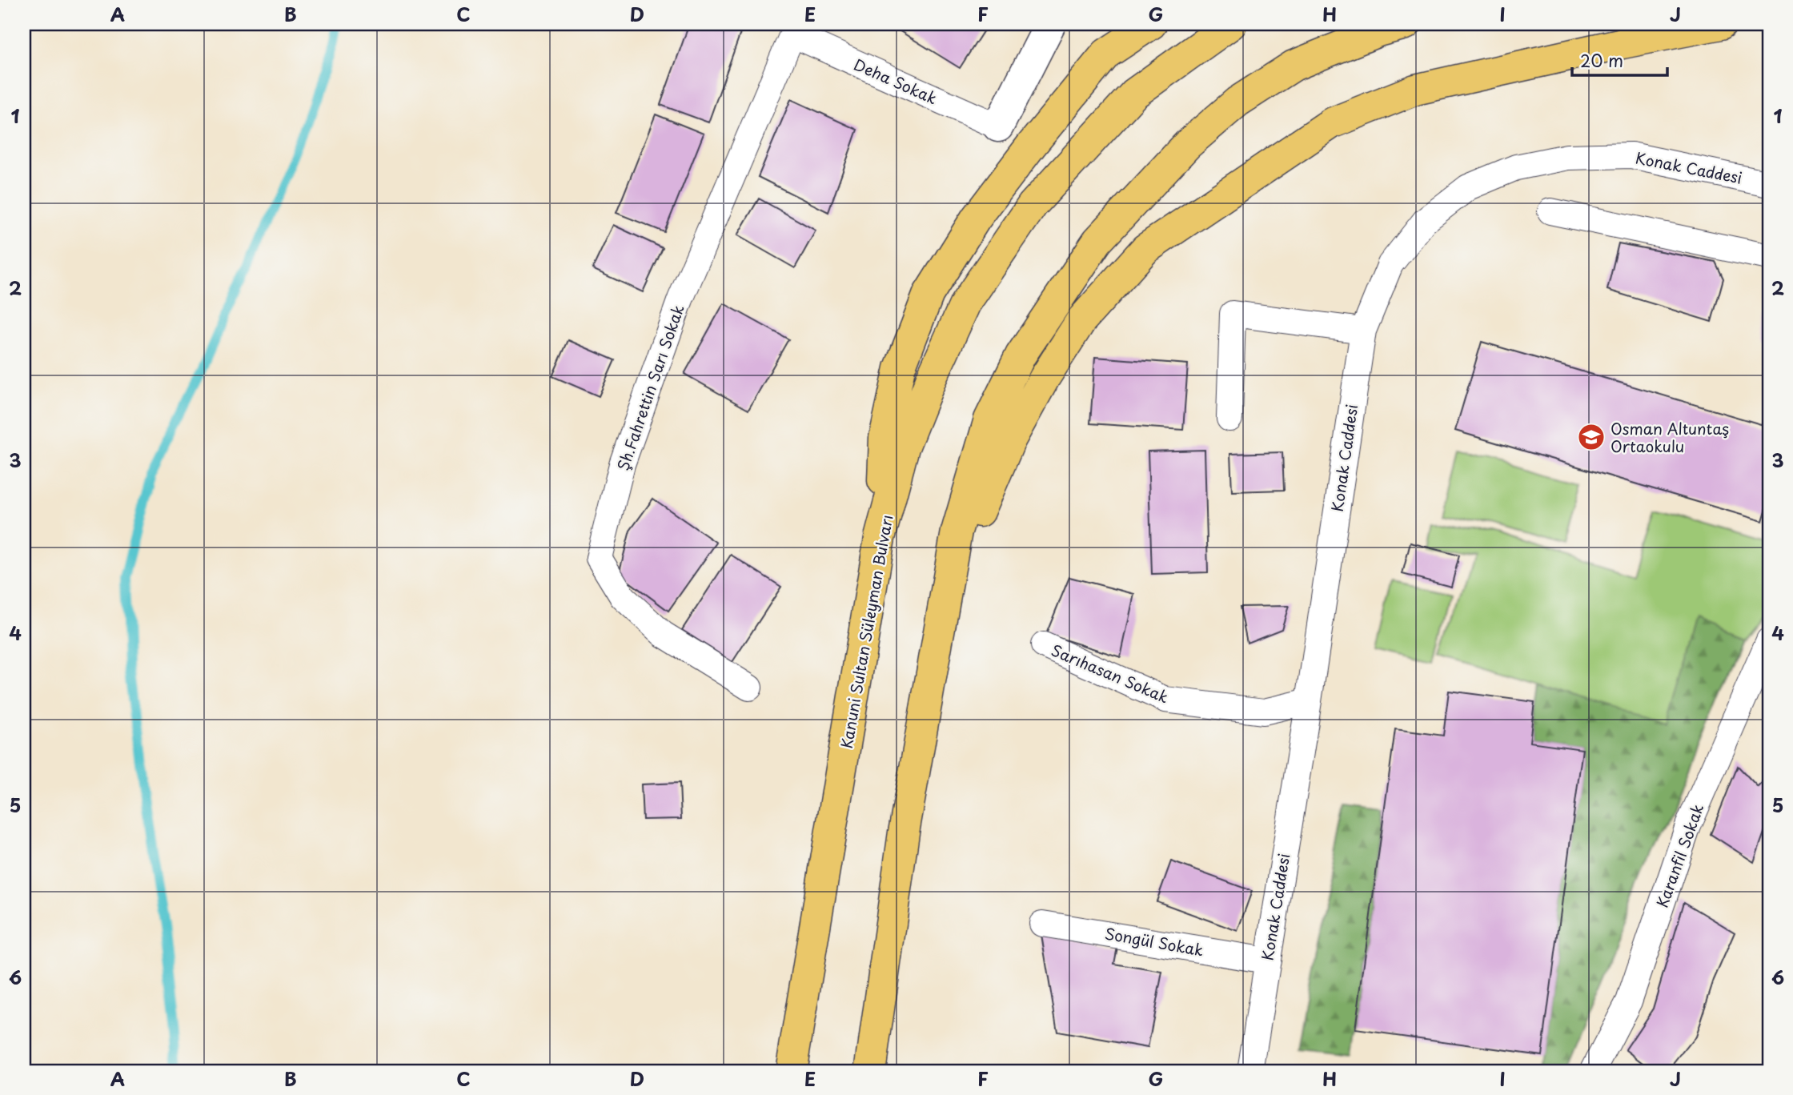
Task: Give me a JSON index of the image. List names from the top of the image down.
{
  "streets": {
    "main road": ["Kanuni Sultan Süleyman Bulvarı"],
    "street": [
      "Deha Sokak",
      "Konak Caddesi",
      "Şh.Fahrettin Sarı Sokak",
      "Sarıhasan Sokak",
      "Karanfil Sokak",
      "Songül Sokak"
    ]
  },
  "crossings": [
    ["Deha Sokak", "Şh.Fahrettin Sarı Sokak"],
    ["Konak Caddesi", "Sarıhasan Sokak"],
    ["Konak Caddesi", "Songül Sokak"]
  ],
  "places": {
    "school or university": ["Osman Altuntaş Ortaokulu"]
  },
  "scale_bar": "20 m",
  "grid": {
    "columns": [
      "A",
      "B",
      "C",
      "D",
      "E",
      "F",
      "G",
      "H",
      "I",
      "J"
    ],
    "rows": [
      "1",
      "2",
      "3",
      "4",
      "5",
      "6"
    ]
  }
}
